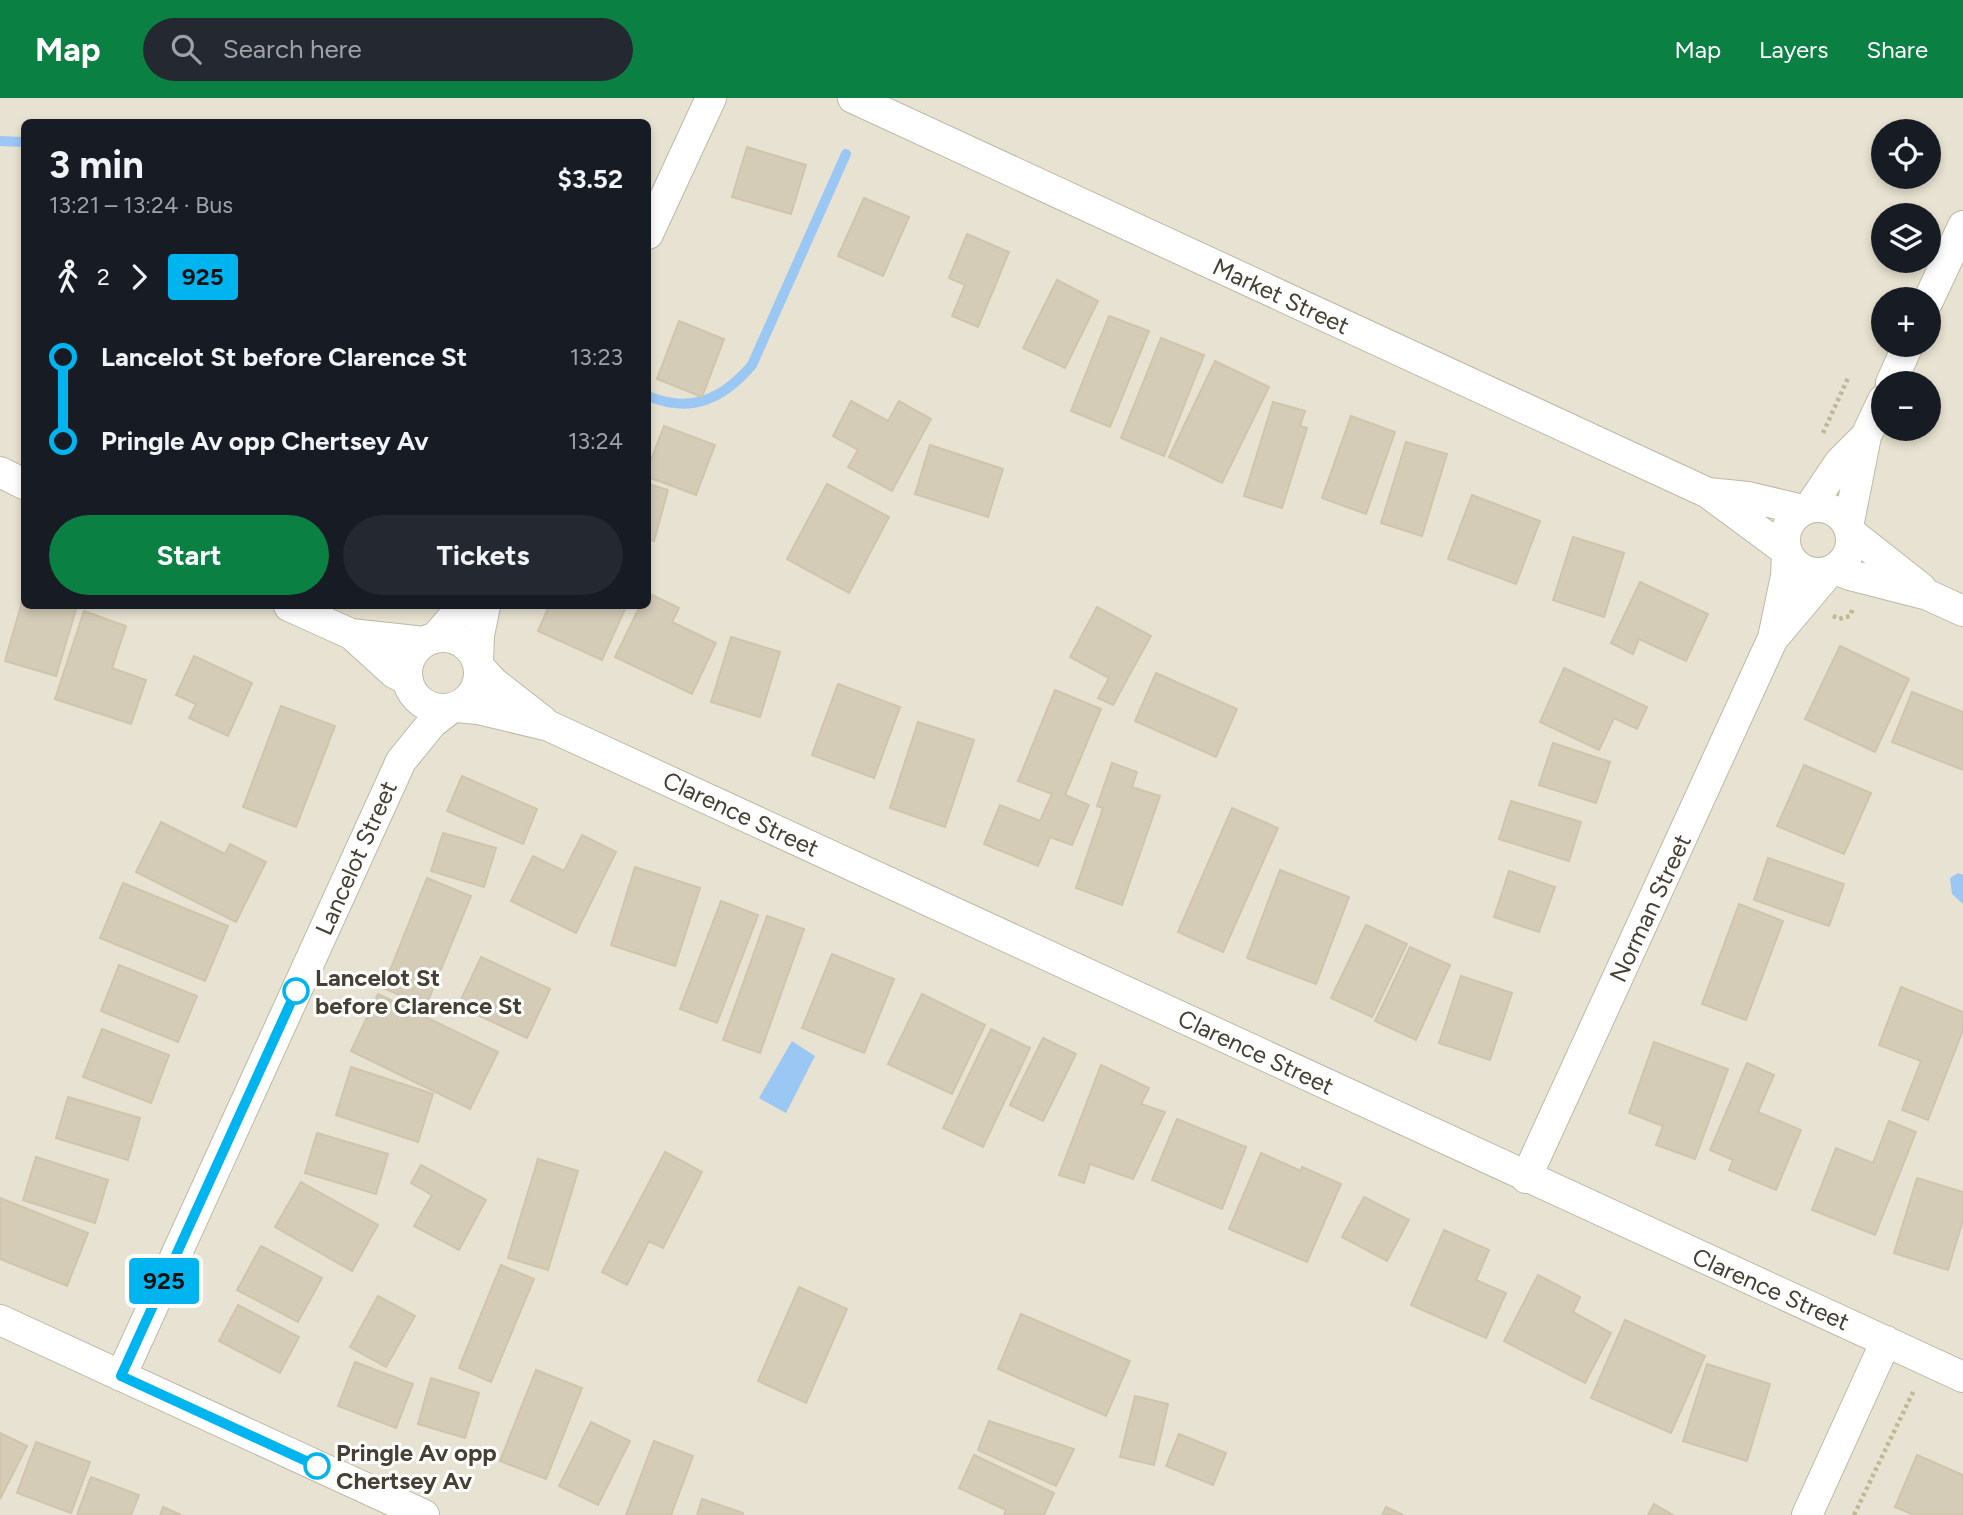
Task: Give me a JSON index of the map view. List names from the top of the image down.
{
  "streets": {
    "street": [
      "Market Street",
      "Clarence Street",
      "Lancelot Street",
      "Norman Street"
    ]
  },
  "crossings": [
    ["Market Street", "Norman Street"],
    ["Clarence Street", "Lancelot Street"],
    ["Clarence Street", "Norman Street"]
  ],
  "places": ["Lancelot St before Clarence St", "Pringle Av opp Chertsey Av"],
  "lines": ["bus line 925"],
  "page": {
    "header": "Map",
    "search": "Search here",
    "nav": ["Map", "Layers", "Share"],
    "on_map": "925",
    "map_buttons": ["+", "−"],
    "heading": ["3 min", "13:21 – 13:24 · Bus", "$3.52"],
    "legs": ["2", "925"],
    "list": [
      {
        "name": "Lancelot St before Clarence St",
        "value": "13:23"
      },
      {
        "name": "Pringle Av opp Chertsey Av",
        "value": "13:24"
      }
    ],
    "buttons": ["Start", "Tickets"]
  }
}
